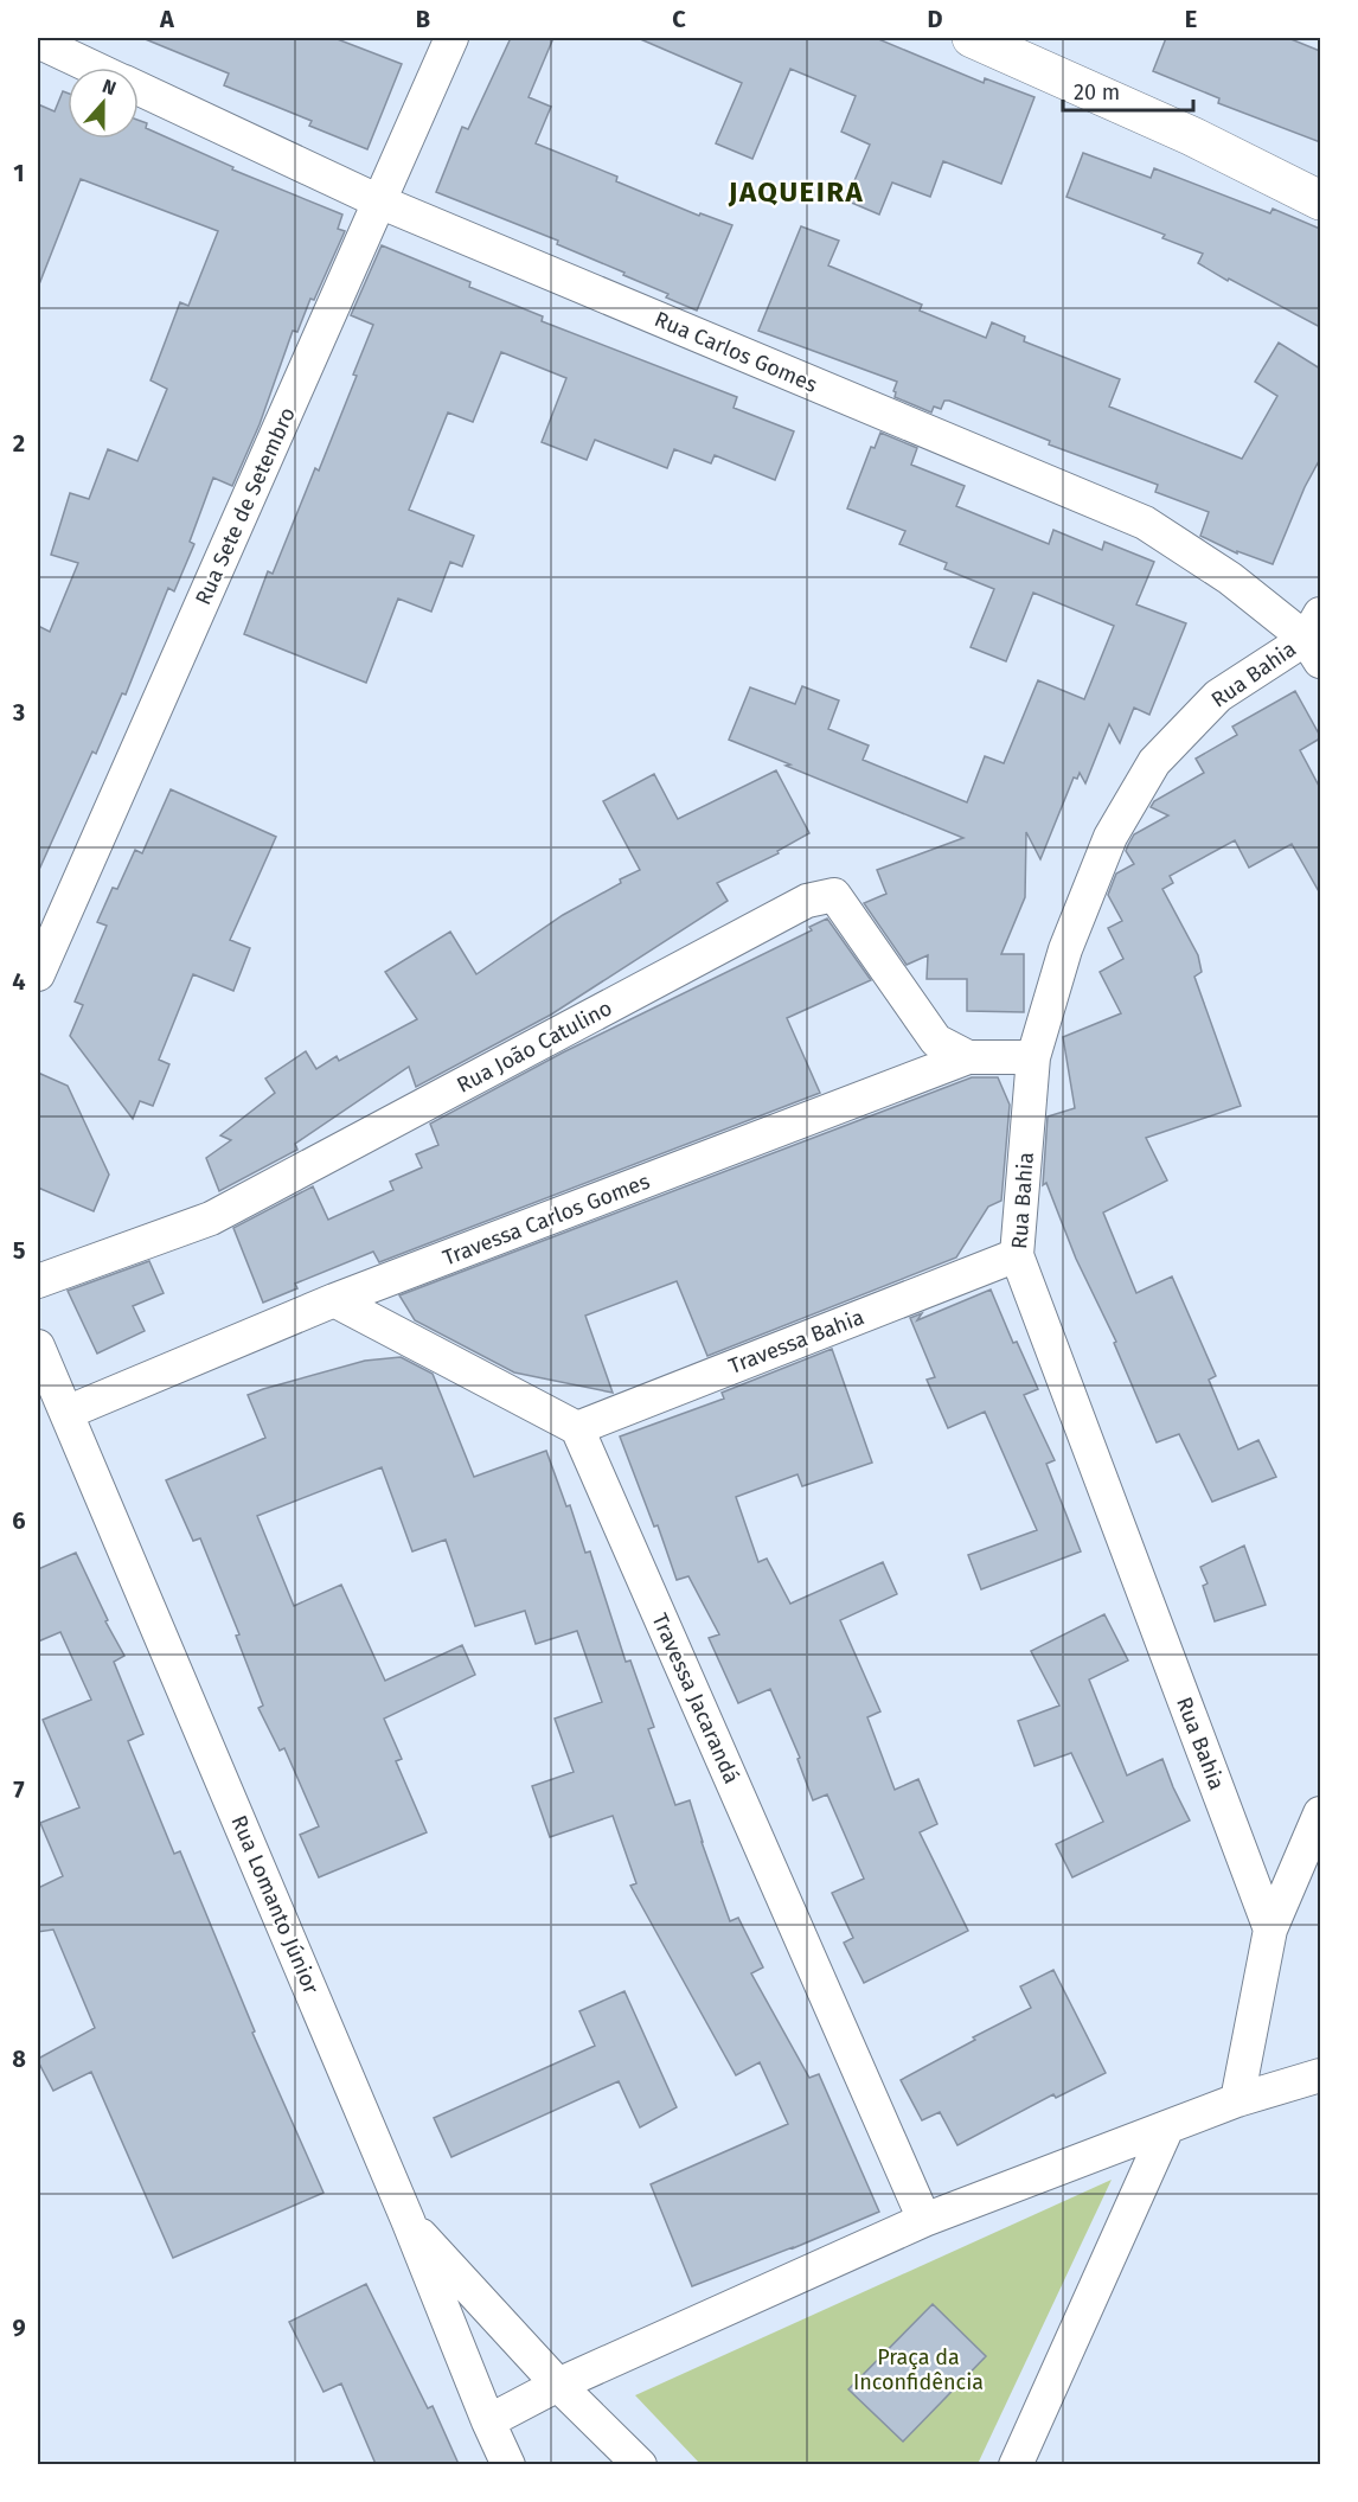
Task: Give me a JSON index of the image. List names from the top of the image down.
{
  "streets": {
    "street": [
      "Rua Carlos Gomes",
      "Rua Sete de Setembro",
      "Rua Bahia",
      "Rua João Catulino",
      "Travessa Carlos Gomes",
      "Travessa Bahia",
      "Travessa Jacarandá",
      "Rua Lomanto Júnior"
    ]
  },
  "crossings": [
    ["Rua Carlos Gomes", "Rua Sete de Setembro"],
    ["Rua Carlos Gomes", "Rua Bahia"],
    ["Rua Bahia", "Travessa Carlos Gomes"],
    ["Rua Bahia", "Travessa Bahia"],
    ["Rua João Catulino", "Travessa Carlos Gomes"],
    ["Travessa Carlos Gomes", "Rua Lomanto Júnior"],
    ["Travessa Bahia", "Travessa Jacarandá"]
  ],
  "districts": ["JAQUEIRA"],
  "parks": ["Praça da Inconfidência"],
  "scale_bar": "20 m",
  "north": "top",
  "grid": {
    "columns": [
      "A",
      "B",
      "C",
      "D",
      "E"
    ],
    "rows": [
      "1",
      "2",
      "3",
      "4",
      "5",
      "6",
      "7",
      "8",
      "9"
    ]
  }
}
